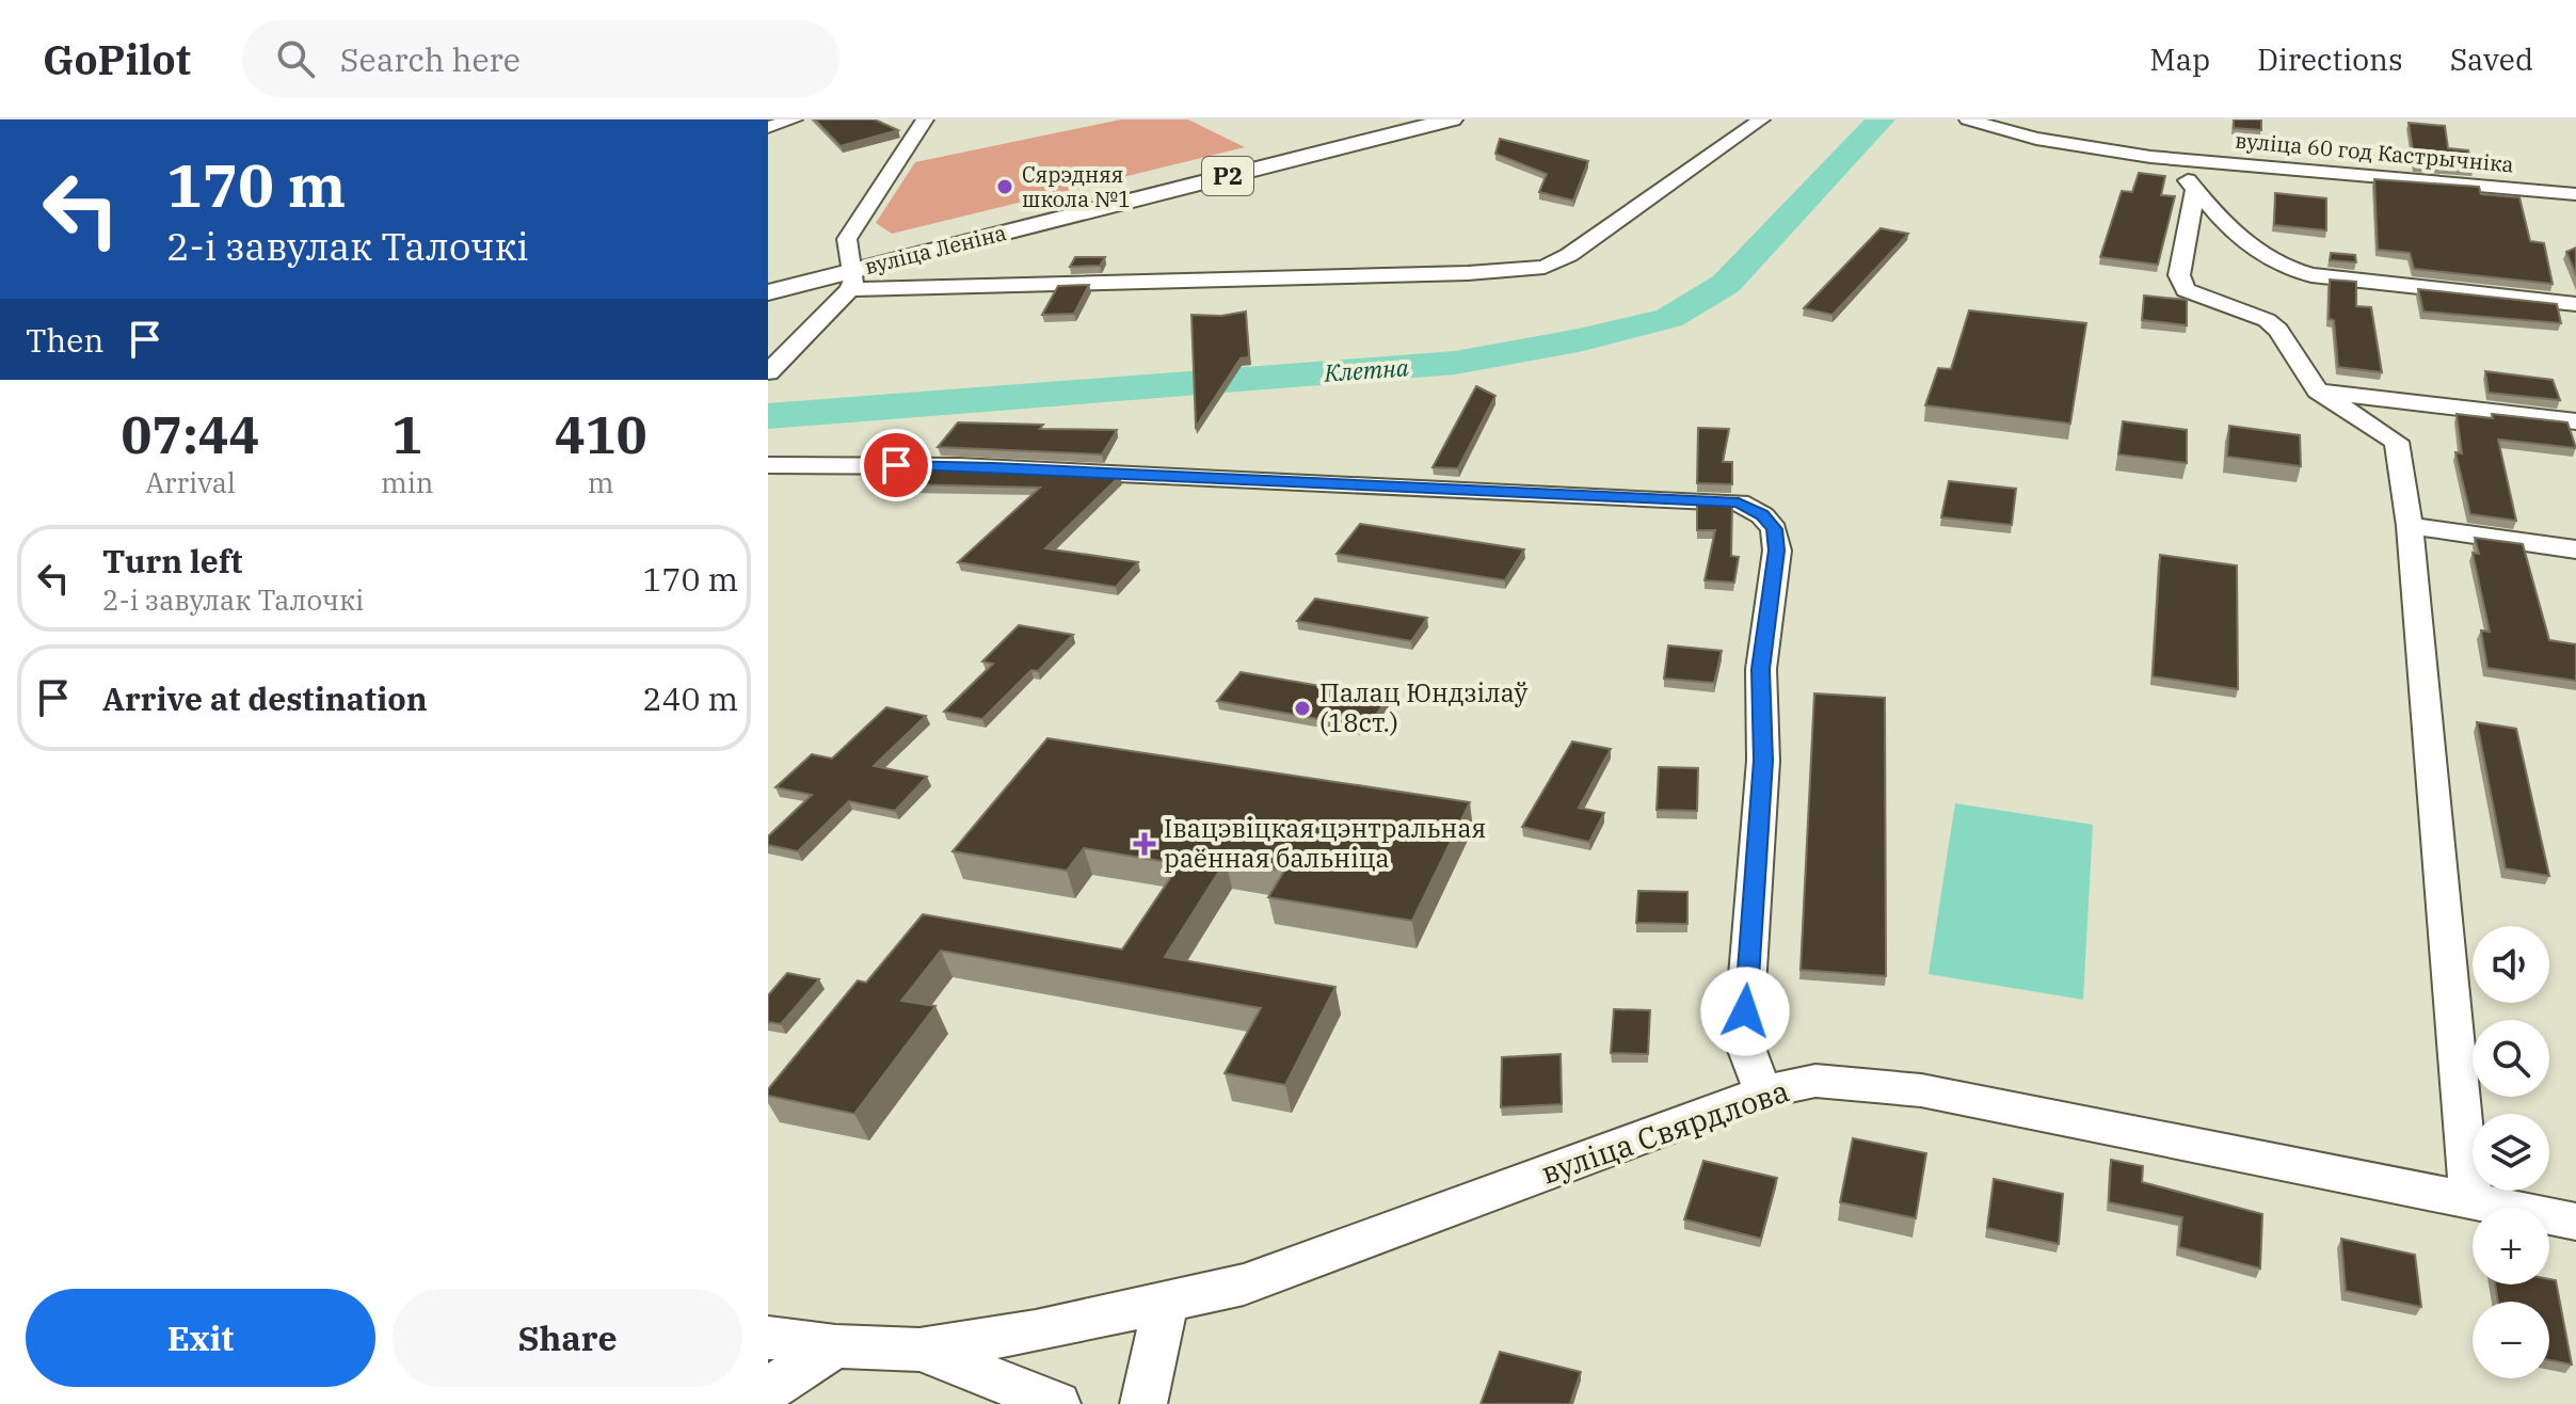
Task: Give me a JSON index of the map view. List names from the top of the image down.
{
  "streets": {
    "main road": ["Р2", "вуліца Леніна"],
    "street": ["вуліца 60 год Кастрычніка", "вуліца Свярдлова"]
  },
  "water": ["Клетна"],
  "places": {
    "other": ["Сярэдняя школа №1", "Палац Юндзілаў (18ст.)"],
    "health": ["Івацэвіцкая цэнтральная раённая бальніца"]
  },
  "page": {
    "header": "GoPilot",
    "search": "Search here",
    "nav": ["Map", "Directions", "Saved"],
    "turn": ["170 m", "2-і завулак Талочкі"],
    "then": "Then",
    "eta": [
      "07:44",
      "Arrival",
      "1",
      "min",
      "410",
      "m"
    ],
    "list": [
      {
        "name": "Turn left",
        "note": "2-і завулак Талочкі",
        "value": "170 m"
      },
      {
        "name": "Arrive at destination",
        "value": "240 m"
      }
    ],
    "map_buttons": ["+", "−"],
    "buttons": ["Exit", "Share"]
  }
}
